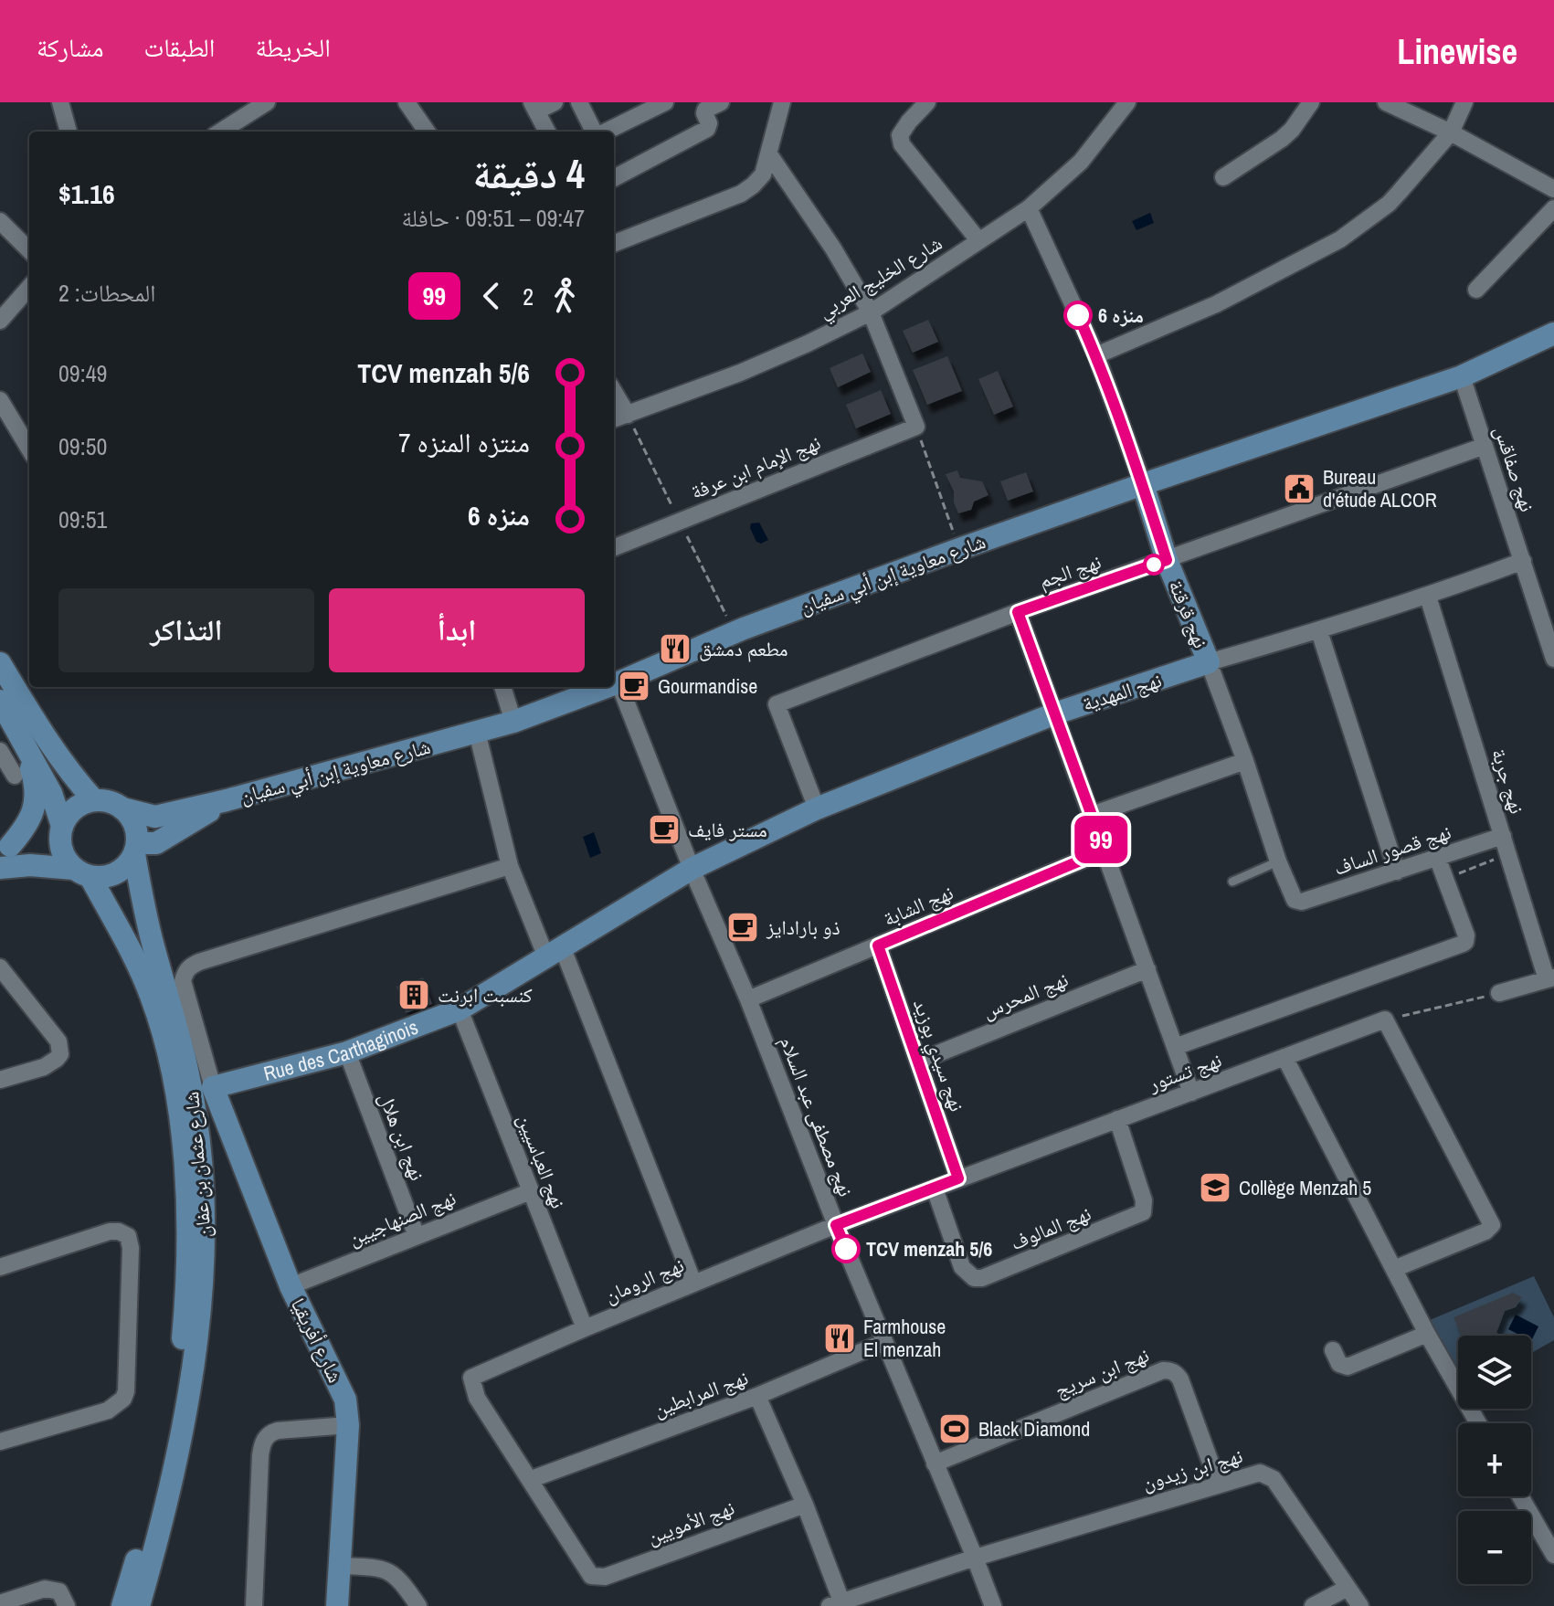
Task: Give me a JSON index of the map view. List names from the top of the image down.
{
  "streets": {
    "main road": [
      "شارع معاوية إبن أبي سفيان",
      "نهج قرقنة",
      "نهج المهدية",
      "Rue des Carthaginois",
      "شارع عثمان بن عفان",
      "شارع أفريقيا"
    ],
    "street": [
      "شارع الخليج العربي",
      "نهج الإمام ابن عرفة",
      "نهج صفاقس",
      "نهج الجم",
      "نهج جربة",
      "نهج قصور الساف",
      "نهج الشابة",
      "نهج المحرس",
      "نهج سيدي بوزيد",
      "نهج تستور",
      "نهج مصطفى عبد السلام",
      "نهج ابن هلال",
      "نهج العباسيين",
      "نهج الصنهاجيين",
      "نهج المالوف",
      "نهج الرومان",
      "نهج ابن سريج",
      "نهج المرابطين",
      "نهج ابن زيدون",
      "نهج الأمويين"
    ]
  },
  "crossings": [
    ["شارع الخليج العربي", "نهج قرقنة"],
    ["نهج صفاقس", "نهج الجم"],
    ["نهج صفاقس", "شارع معاوية إبن أبي سفيان"],
    ["نهج صفاقس", "نهج المهدية"],
    ["نهج الجم", "نهج قرقنة"],
    ["نهج الجم", "نهج المهدية"],
    ["شارع معاوية إبن أبي سفيان", "نهج قرقنة"],
    ["شارع معاوية إبن أبي سفيان", "نهج مصطفى عبد السلام"],
    ["شارع معاوية إبن أبي سفيان", "شارع عثمان بن عفان"],
    ["نهج قرقنة", "نهج المهدية"],
    ["نهج قرقنة", "نهج قصور الساف"],
    ["نهج المهدية", "نهج جربة"],
    ["نهج المهدية", "Rue des Carthaginois"],
    ["نهج المهدية", "نهج مصطفى عبد السلام"],
    ["نهج جربة", "نهج قصور الساف"],
    ["نهج الشابة", "نهج سيدي بوزيد"],
    ["نهج الشابة", "نهج مصطفى عبد السلام"],
    ["نهج المحرس", "نهج سيدي بوزيد"],
    ["Rue des Carthaginois", "نهج مصطفى عبد السلام"],
    ["Rue des Carthaginois", "نهج ابن هلال"],
    ["Rue des Carthaginois", "نهج العباسيين"],
    ["Rue des Carthaginois", "شارع أفريقيا"],
    ["نهج سيدي بوزيد", "نهج تستور"],
    ["نهج تستور", "نهج مصطفى عبد السلام"],
    ["نهج تستور", "نهج المالوف"],
    ["نهج تستور", "نهج الرومان"],
    ["نهج مصطفى عبد السلام", "نهج الرومان"],
    ["نهج مصطفى عبد السلام", "نهج ابن سريج"],
    ["نهج مصطفى عبد السلام", "نهج المرابطين"],
    ["نهج مصطفى عبد السلام", "نهج ابن زيدون"],
    ["نهج ابن هلال", "نهج الصنهاجيين"],
    ["نهج العباسيين", "نهج الصنهاجيين"],
    ["نهج العباسيين", "نهج الرومان"],
    ["نهج الصنهاجيين", "شارع أفريقيا"],
    ["نهج الرومان", "نهج المرابطين"],
    ["نهج الرومان", "نهج الأمويين"],
    ["نهج ابن سريج", "نهج ابن زيدون"],
    ["نهج المرابطين", "نهج الأمويين"]
  ],
  "places": {
    "other": ["منزه 6", "TCV menzah 5/6"],
    "public building": ["Bureau d'étude ALCOR"],
    "restaurant": ["مطعم دمشق", "Farmhouse El menzah"],
    "cafe": ["Gourmandise", "مستر فايف", "ذو بارادايز"],
    "building": ["كنسبت ابرنت"],
    "school or university": ["Collège Menzah 5"],
    "sports": ["Black Diamond"]
  },
  "lines": ["bus line 99"],
  "page": {
    "header": "Linewise",
    "nav": ["الخريطة", "الطبقات", "مشاركة"],
    "on_map": "99",
    "heading": ["4 دقيقة", "09:47 – 09:51 · حافلة", "$1.16"],
    "legs": ["2", "99", "المحطات: 2"],
    "list": [
      {
        "name": "TCV menzah 5/6",
        "value": "09:49"
      },
      {
        "name": "منتزه المنزه 7",
        "value": "09:50"
      },
      {
        "name": "منزه 6",
        "value": "09:51"
      }
    ],
    "buttons": ["ابدأ", "التذاكر"],
    "map_buttons": ["+", "−"]
  }
}
